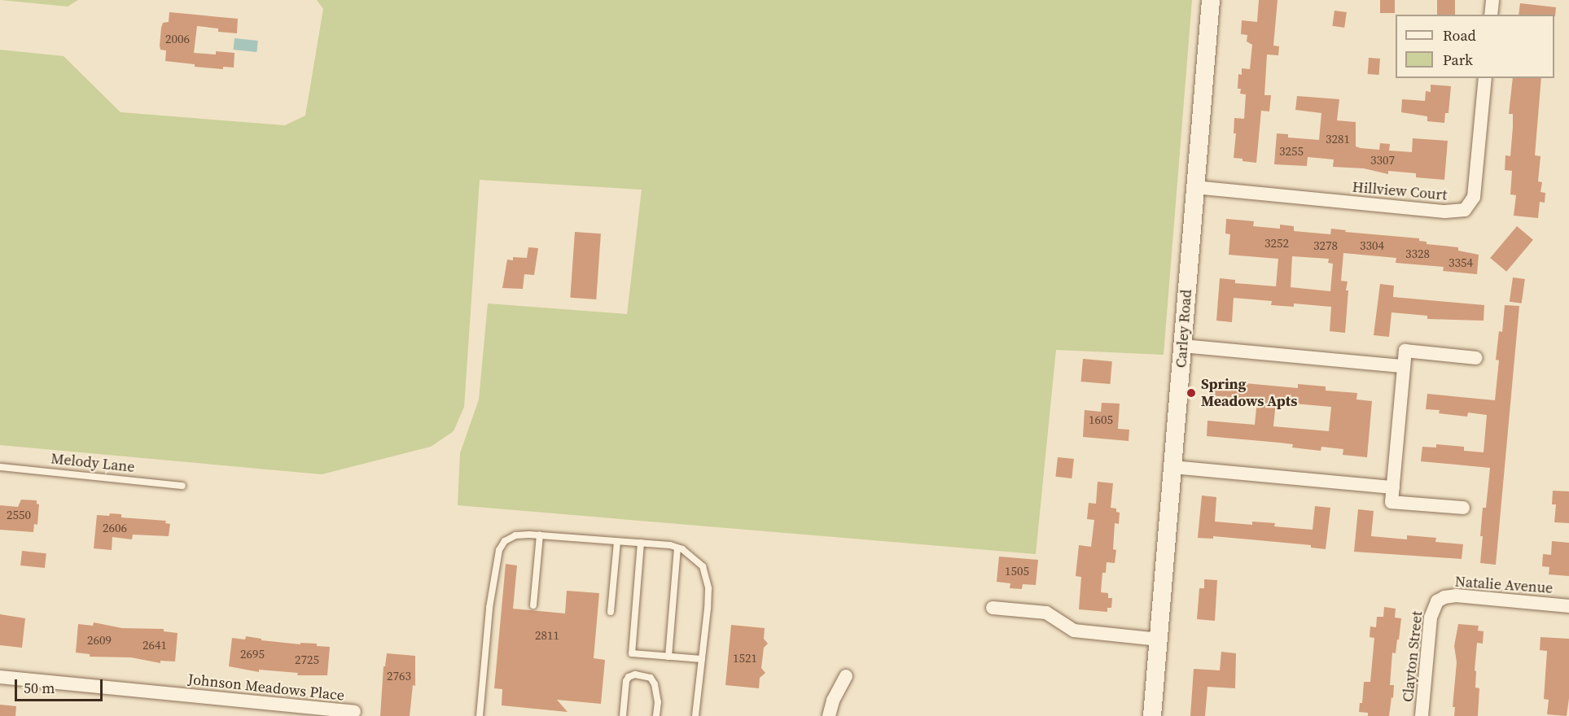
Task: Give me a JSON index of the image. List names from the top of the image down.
{
  "streets": {
    "street": [
      "Hillview Court",
      "Carley Road",
      "Natalie Avenue",
      "Clayton Street",
      "Johnson Meadows Place"
    ],
    "lane": ["Melody Lane"]
  },
  "crossings": [
    ["Hillview Court", "Carley Road"],
    ["Natalie Avenue", "Clayton Street"]
  ],
  "places": ["Spring Meadows Apts"],
  "house_numbers": [
    "2006",
    "3281",
    "3255",
    "3307",
    "3252",
    "3278",
    "3304",
    "3328",
    "3354",
    "1605",
    "2550",
    "2606",
    "1505",
    "2811",
    "2609",
    "2641",
    "2695",
    "1521",
    "2725",
    "2763"
  ],
  "legend": ["Road", "Park"],
  "scale_bar": "50 m"
}
